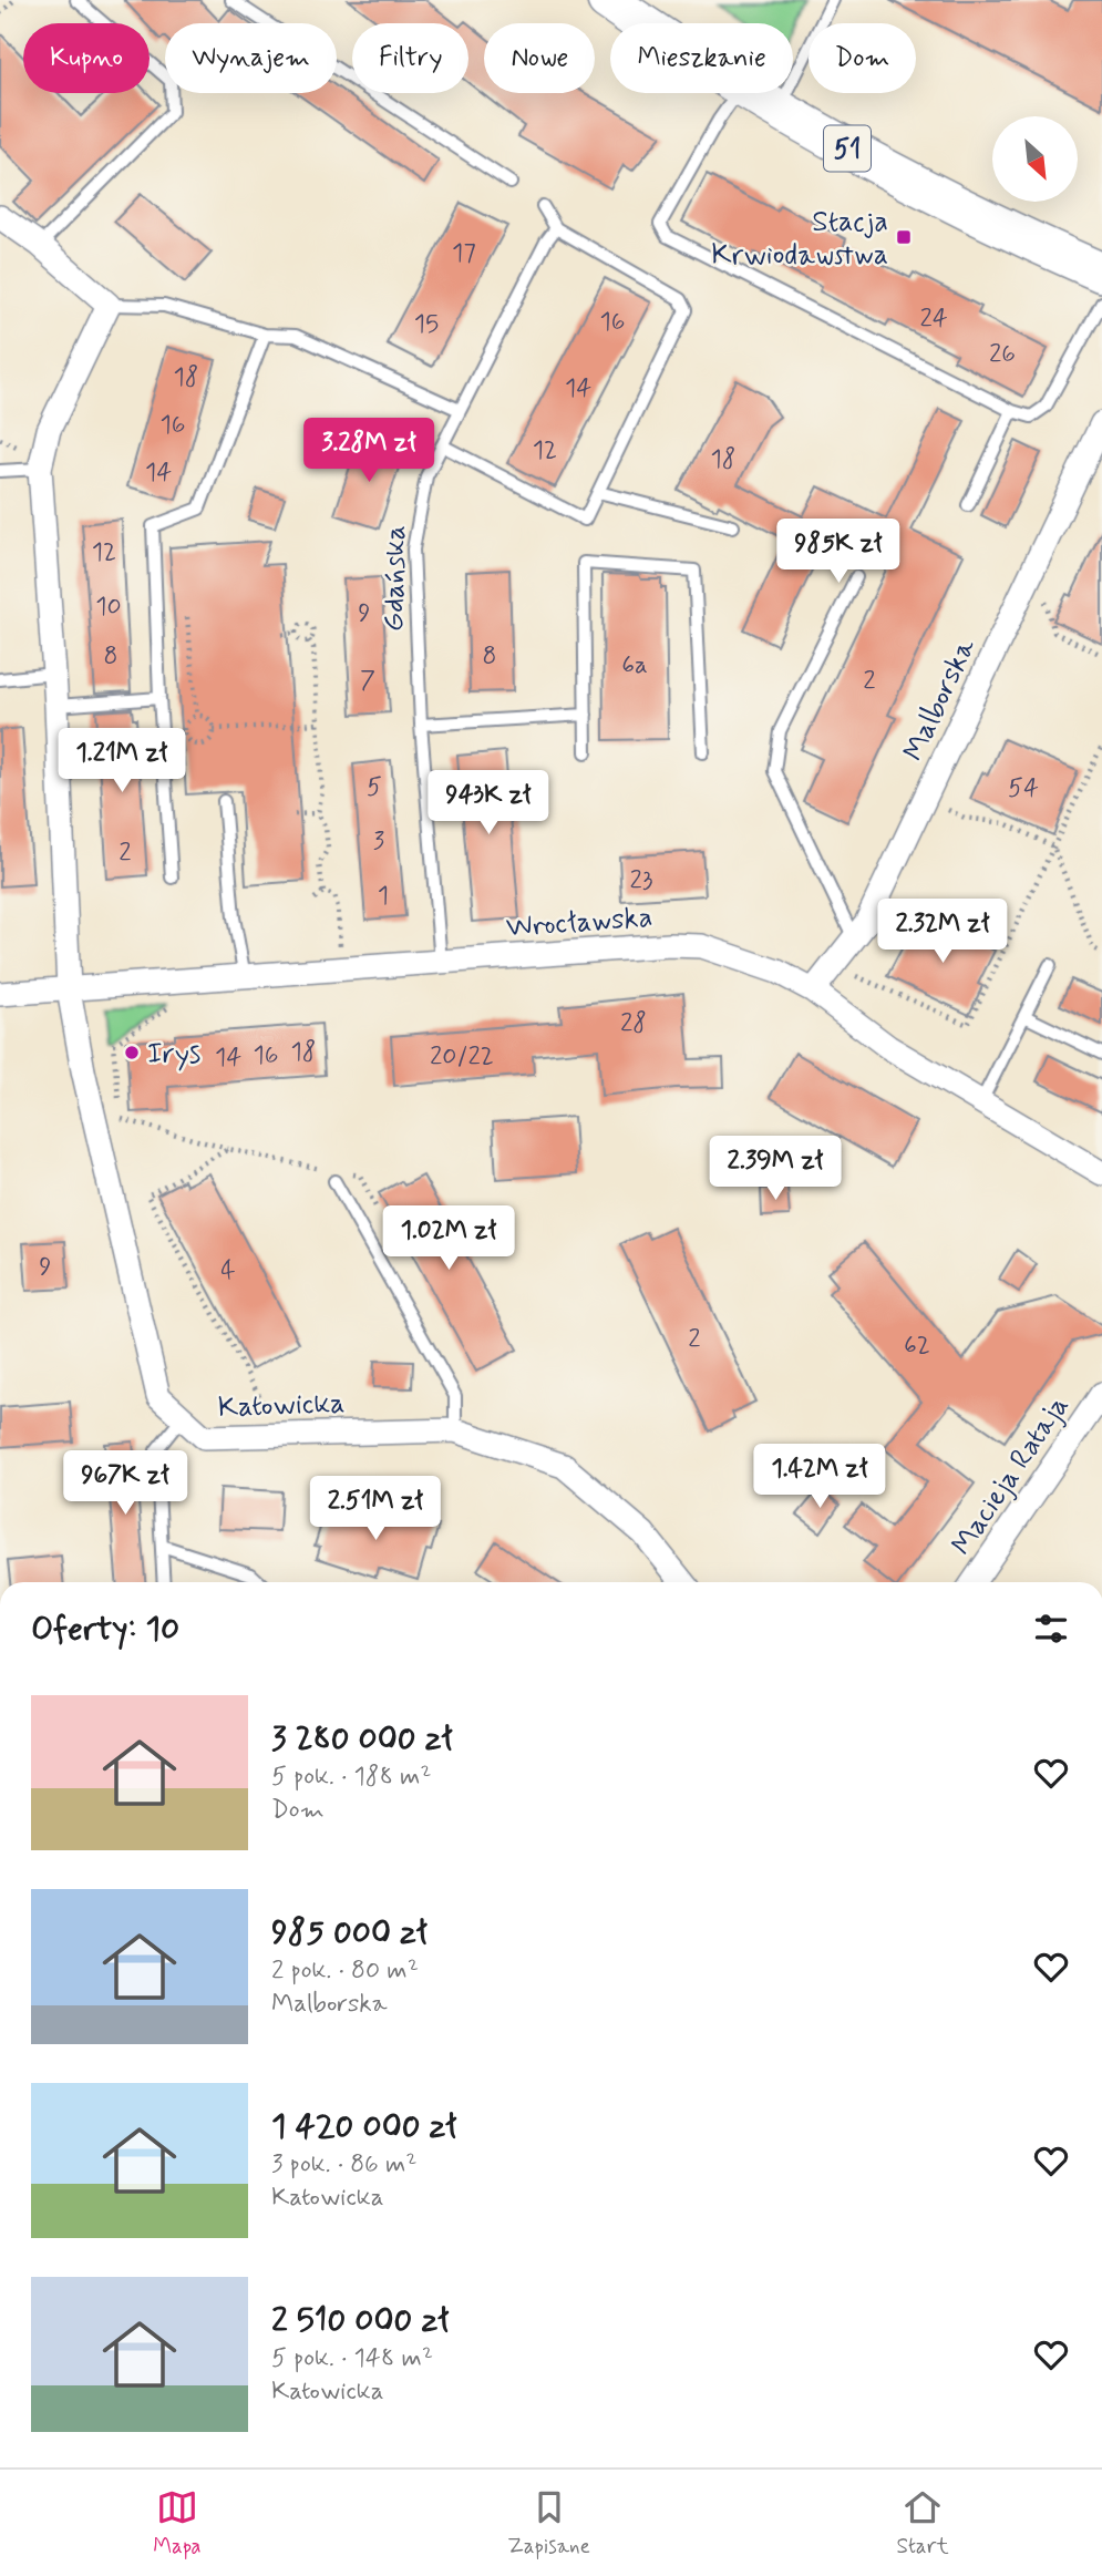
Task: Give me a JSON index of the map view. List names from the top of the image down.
{
  "streets": {
    "main road": ["51"],
    "street": [
      "Malborska",
      "Wrocławska",
      "Katowicka",
      "Macieja Rataja"
    ],
    "lane": ["Gdańska"]
  },
  "crossings": [
    ["Gdańska", "Wrocławska"],
    ["Malborska", "Wrocławska"],
    ["Wrocławska", "Katowicka"]
  ],
  "places": {
    "transit": ["Stacja Krwiodawstwa"],
    "other": ["Irys"]
  },
  "house_numbers": [
    "17",
    "24",
    "16",
    "15",
    "26",
    "18",
    "14",
    "16",
    "12",
    "18",
    "14",
    "12",
    "10",
    "9",
    "8",
    "8",
    "6a",
    "7",
    "2",
    "5",
    "54",
    "3",
    "2",
    "23",
    "1",
    "28",
    "18",
    "16",
    "20/22",
    "14",
    "9",
    "4",
    "2",
    "62"
  ],
  "north": "bottom right",
  "page": {
    "chip": [
      "Kupno",
      "Wynajem",
      "Filtry",
      "Nowe",
      "Mieszkanie",
      "Dom"
    ],
    "price": [
      "3.28M zł",
      "985K zł",
      "1.21M zł",
      "943K zł",
      "2.32M zł",
      "2.39M zł",
      "1.02M zł",
      "1.42M zł",
      "967K zł",
      "2.51M zł"
    ],
    "heading": "Oferty: 10",
    "list": [
      {
        "name": "3 280 000 zł",
        "note": "5 pok. · 188 m² · Dom"
      },
      {
        "name": "985 000 zł",
        "note": "2 pok. · 80 m² · Malborska"
      },
      {
        "name": "1 420 000 zł",
        "note": "3 pok. · 86 m² · Katowicka"
      },
      {
        "name": "2 510 000 zł",
        "note": "5 pok. · 148 m² · Katowicka"
      }
    ],
    "tabs": ["Mapa", "Zapisane", "Start"]
  }
}
